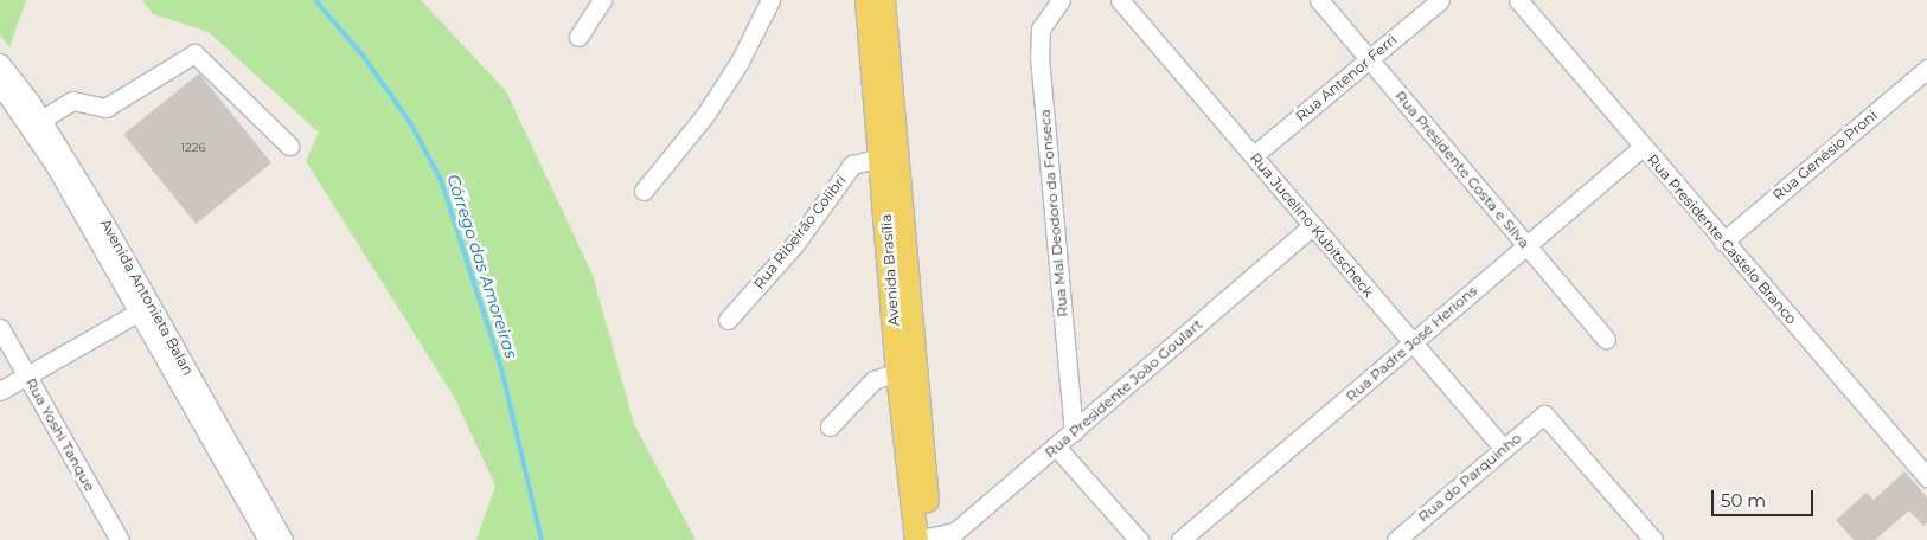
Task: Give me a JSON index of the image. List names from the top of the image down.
{
  "streets": {
    "main road": ["Avenida Brasília"],
    "street": [
      "Rua Antenor Ferri",
      "Rua Genésio Proni",
      "Rua Presidente Costa e Silva",
      "Rua Mal Deodoro da Fonseca",
      "Rua Jucelino Kubitscheck",
      "Rua Ribeirão Colibri",
      "Rua Presidente Castelo Branco",
      "Avenida Antonieta Balan",
      "Rua Padre José Herions",
      "Rua Presidente João Goulart",
      "Rua Yoshi Tanque",
      "Rua do Parquinho"
    ]
  },
  "crossings": [
    ["Rua Antenor Ferri", "Rua Presidente Costa e Silva"],
    ["Rua Antenor Ferri", "Rua Jucelino Kubitscheck"],
    ["Rua Genésio Proni", "Rua Presidente Castelo Branco"],
    ["Rua Presidente Costa e Silva", "Rua Padre José Herions"],
    ["Rua Mal Deodoro da Fonseca", "Rua Presidente João Goulart"],
    ["Rua Jucelino Kubitscheck", "Rua Padre José Herions"],
    ["Rua Jucelino Kubitscheck", "Rua Presidente João Goulart"],
    ["Rua Jucelino Kubitscheck", "Rua do Parquinho"],
    ["Rua Ribeirão Colibri", "Avenida Brasília"],
    ["Rua Presidente Castelo Branco", "Rua Padre José Herions"],
    ["Avenida Brasília", "Rua Presidente João Goulart"]
  ],
  "water": ["Córrego das Amoreiras"],
  "house_numbers": ["1226"],
  "scale_bar": "50 m"
}
